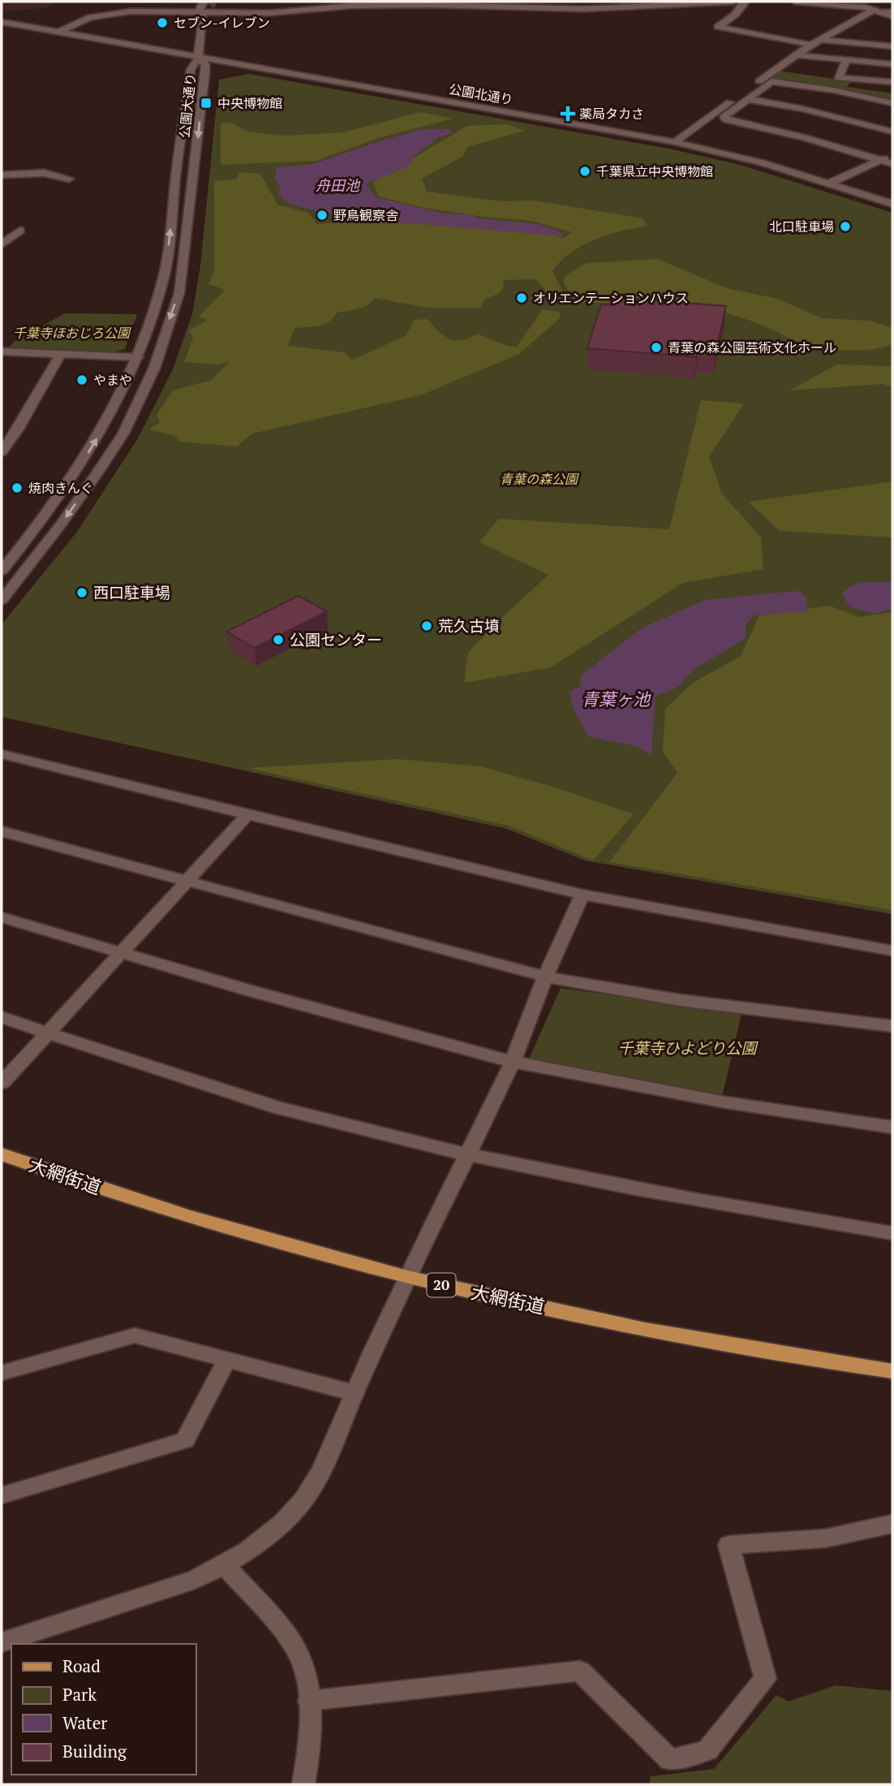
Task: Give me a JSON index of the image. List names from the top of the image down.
{
  "streets": {
    "main road": ["大網街道", "20"],
    "street": ["公園北通り", "公園大通り"]
  },
  "crossings": [
    ["公園北通り", "公園大通り"]
  ],
  "water": ["舟田池", "青葉ヶ池"],
  "parks": ["千葉寺ほおじろ公園", "青葉の森公園", "千葉寺ひよどり公園"],
  "places": {
    "other": [
      "セブン-イレブン",
      "千葉県立中央博物館",
      "野鳥観察舎",
      "北口駐車場",
      "オリエンテーションハウス",
      "青葉の森公園芸術文化ホール",
      "やまや",
      "焼肉きんぐ",
      "西口駐車場",
      "荒久古墳",
      "公園センター"
    ],
    "transit": ["中央博物館"],
    "health": ["薬局タカさ"]
  },
  "legend": [
    "Road",
    "Park",
    "Water",
    "Building"
  ]
}
